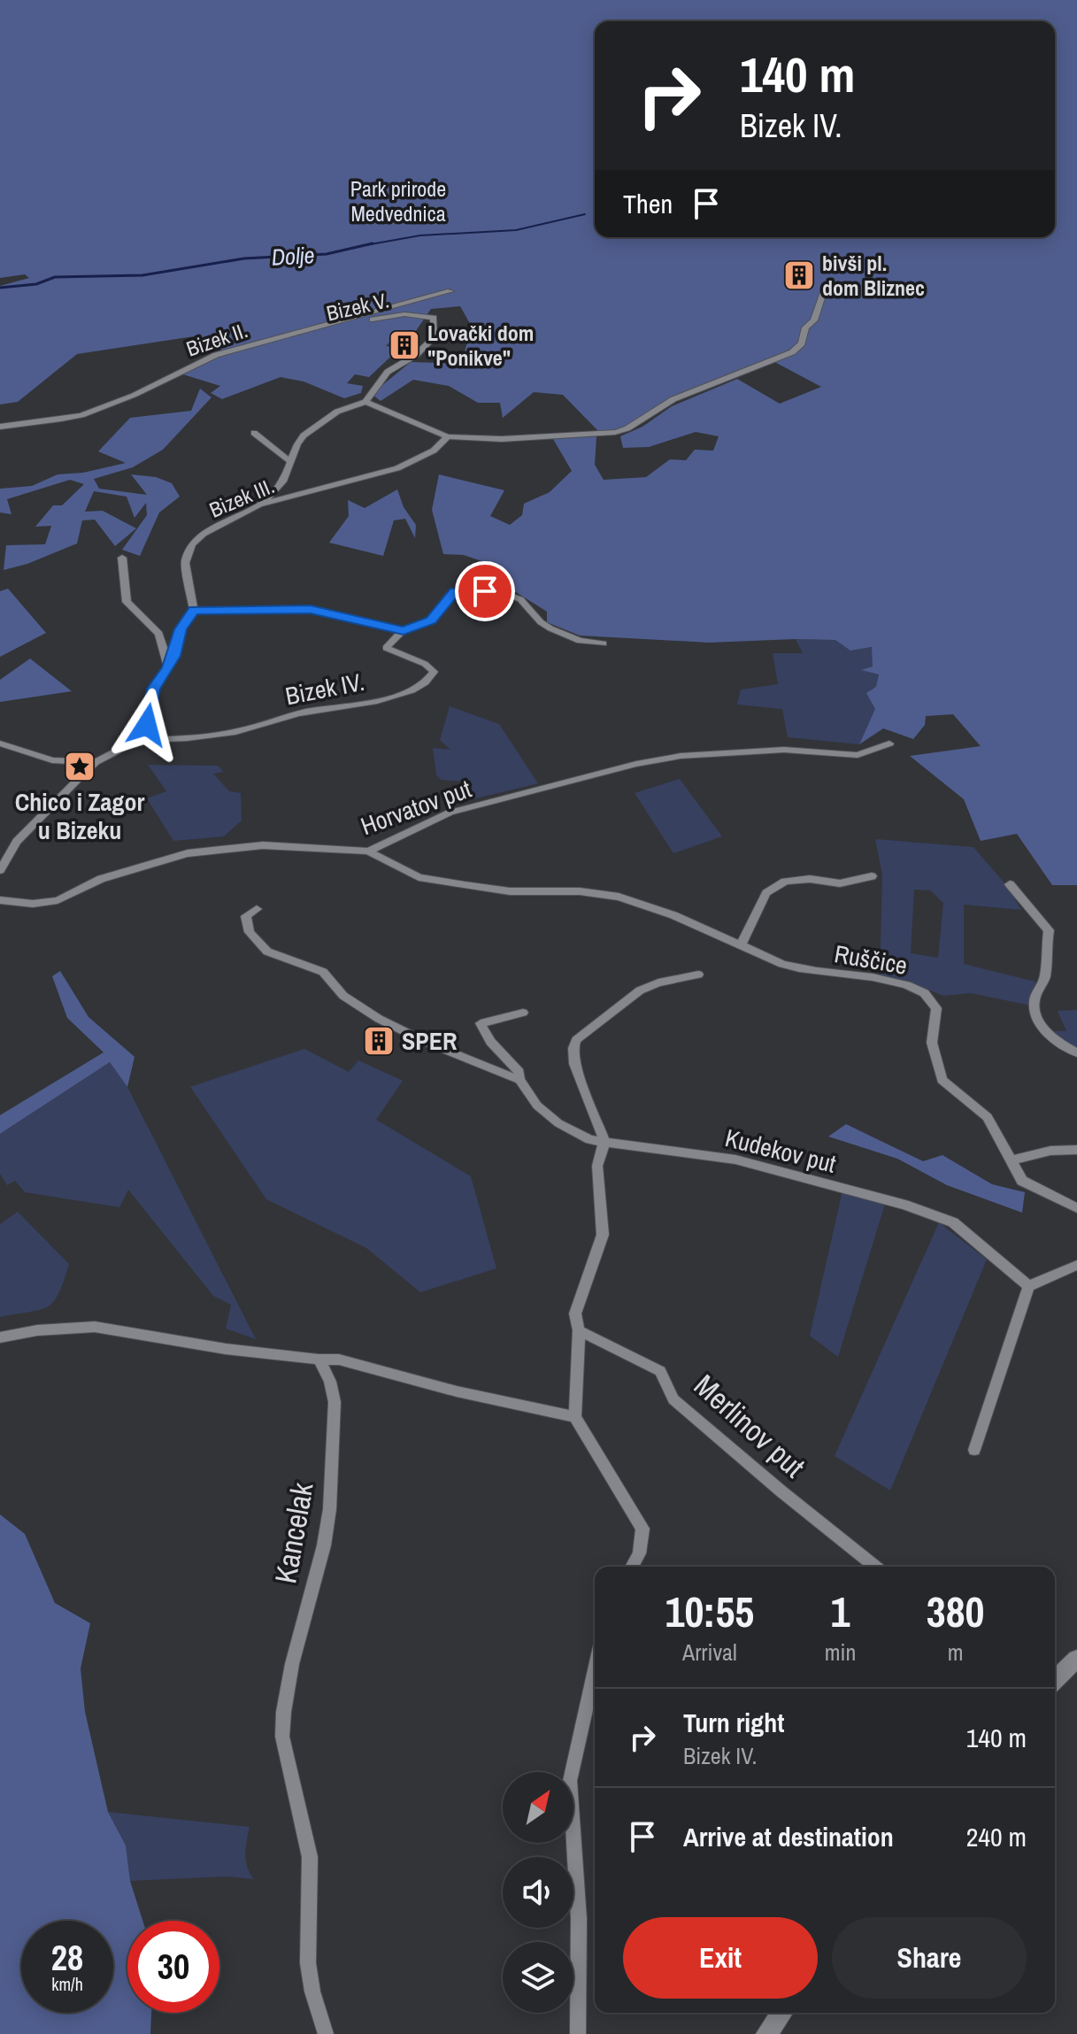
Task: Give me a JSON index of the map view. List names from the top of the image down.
{
  "streets": {
    "street": [
      "Bizek V.",
      "Bizek II.",
      "Bizek III.",
      "Bizek IV.",
      "Horvatov put",
      "Ruščice",
      "Kudekov put",
      "Merlinov put",
      "Kancelak"
    ]
  },
  "crossings": [
    ["Bizek V.", "Bizek II."],
    ["Horvatov put", "Ruščice"]
  ],
  "water": ["Dolje"],
  "parks": ["Park prirode Medvednica"],
  "places": {
    "building": ["bivši pl. dom Bliznec", "Lovački dom \"Ponikve\"", "SPER"],
    "place": ["Chico i Zagor u Bizeku"]
  },
  "north": "top right",
  "page": {
    "turn": ["140 m", "Bizek IV."],
    "then": "Then",
    "eta": [
      "10:55",
      "Arrival",
      "1",
      "min",
      "380",
      "m"
    ],
    "list": [
      {
        "name": "Turn right",
        "note": "Bizek IV.",
        "value": "140 m"
      },
      {
        "name": "Arrive at destination",
        "value": "240 m"
      }
    ],
    "buttons": ["Exit", "Share"],
    "speed": "28 km/h",
    "limit": "30"
  }
}
